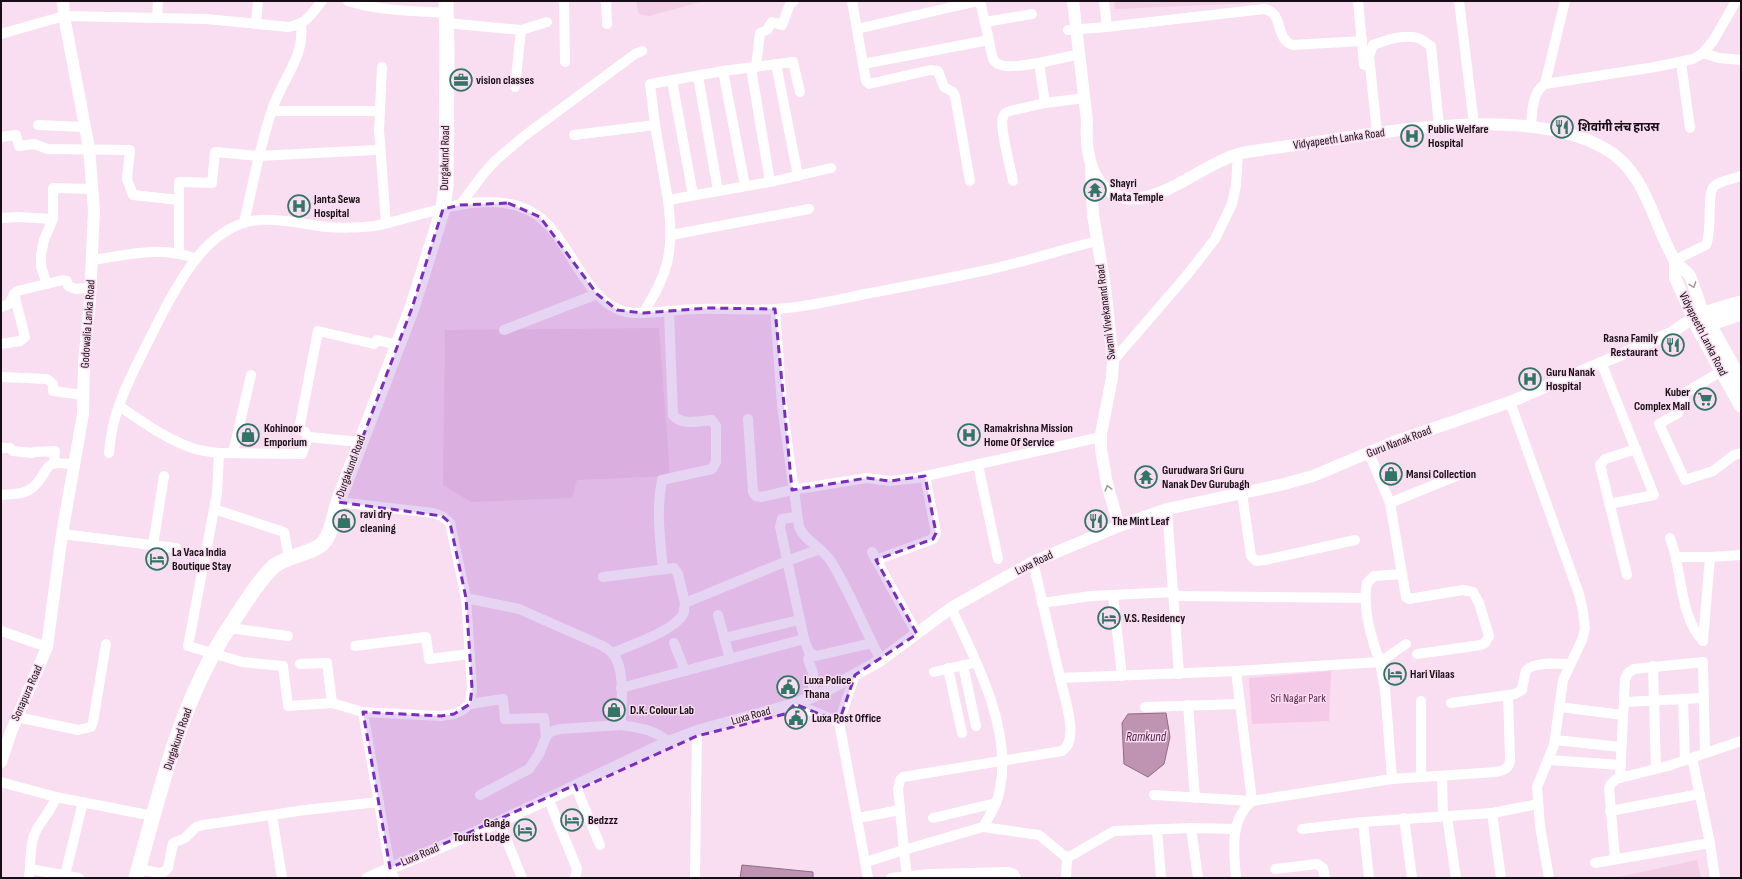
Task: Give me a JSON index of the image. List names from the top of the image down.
{
  "streets": {
    "main road": ["Vidyapeeth Lanka Road", "Durgakund Road"],
    "street": [
      "Swami Vivekanand Road",
      "Godowalia Lanka Road",
      "Guru Nanak Road",
      "Luxa Road",
      "Sonapura Road"
    ]
  },
  "crossings": [
    ["Vidyapeeth Lanka Road", "Swami Vivekanand Road"],
    ["Vidyapeeth Lanka Road", "Guru Nanak Road"],
    ["Swami Vivekanand Road", "Guru Nanak Road"],
    ["Swami Vivekanand Road", "Luxa Road"],
    ["Godowalia Lanka Road", "Sonapura Road"],
    ["Guru Nanak Road", "Luxa Road"]
  ],
  "water": ["Ramkund"],
  "parks": ["Sri Nagar Park"],
  "places": {
    "office": ["vision classes"],
    "restaurant": ["शिवांगी लंच हाउस", "Rasna Family Restaurant", "The Mint Leaf"],
    "hospital": [
      "Public Welfare Hospital",
      "Janta Sewa Hospital",
      "Guru Nanak Hospital",
      "Ramakrishna Mission Home Of Service"
    ],
    "temple": ["Shayri Mata Temple", "Gurudwara Sri Guru Nanak Dev Gurubagh"],
    "supermarket": ["Kuber Complex Mall"],
    "shop": [
      "Kohinoor Emporium",
      "Mansi Collection",
      "ravi dry cleaning",
      "D.K. Colour Lab"
    ],
    "hotel": [
      "La Vaca India Boutique Stay",
      "V.S. Residency",
      "Hari Vilaas",
      "Bedzzz",
      "Ganga Tourist Lodge"
    ],
    "public building": ["Luxa Police Thana", "Luxa Post Office"]
  }
}
